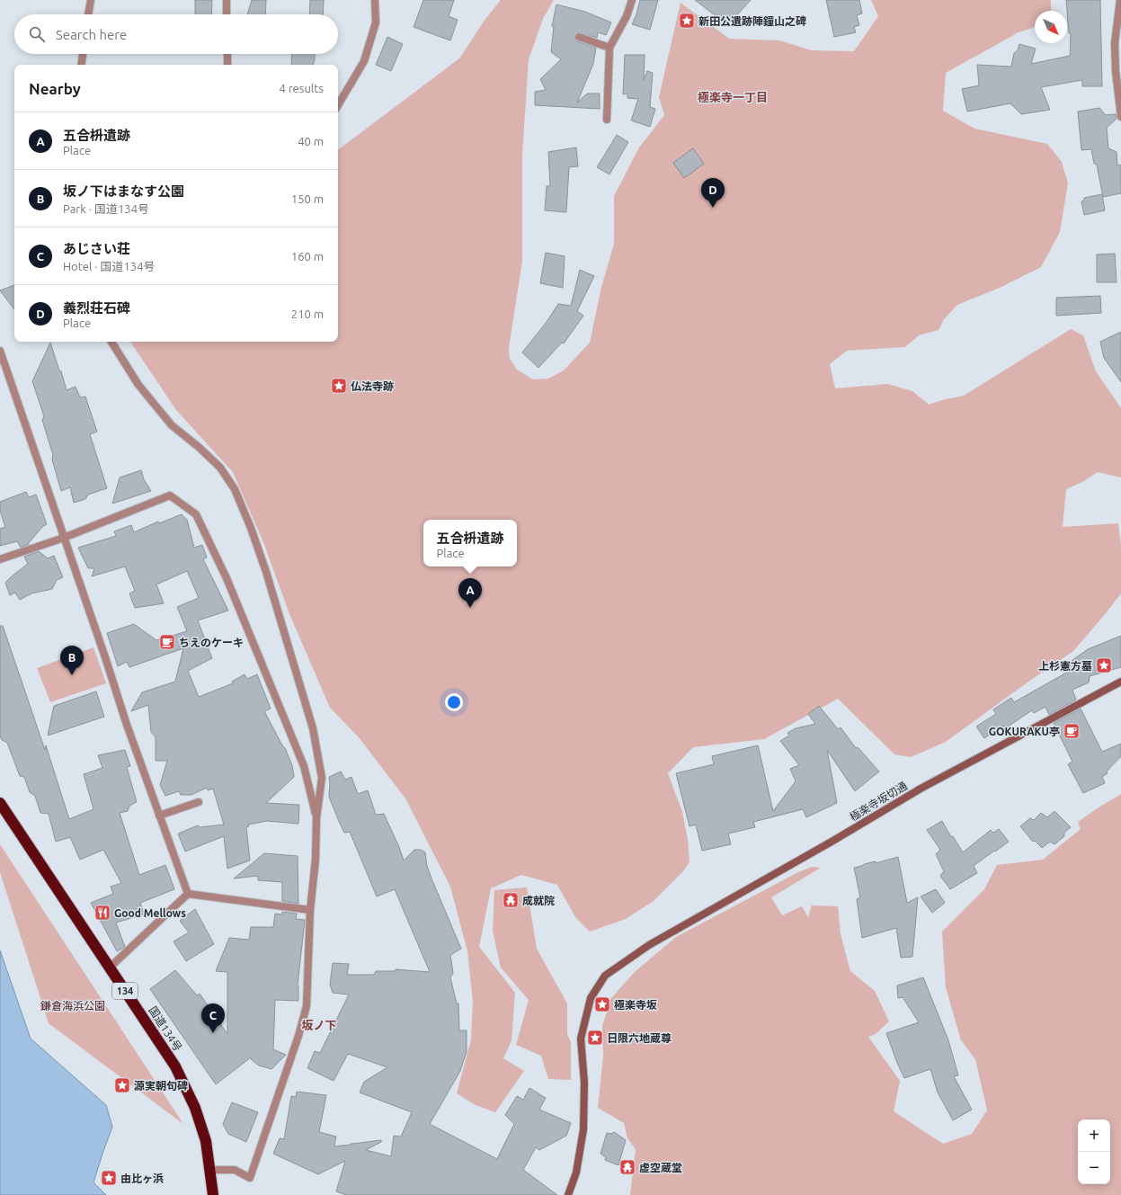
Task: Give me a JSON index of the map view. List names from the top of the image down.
{
  "streets": {
    "highway": ["134", "国道134号"],
    "street": ["極楽寺坂切通"]
  },
  "districts": ["極楽寺一丁目", "坂ノ下"],
  "parks": ["鎌倉海浜公園"],
  "places": {
    "place": [
      "新田公遺跡陣鐘山之碑",
      "仏法寺跡",
      "上杉憲方墓",
      "極楽寺坂",
      "日限六地蔵尊",
      "源実朝句碑",
      "由比ヶ浜"
    ],
    "cafe": ["ちえのケーキ", "GOKURAKU亭"],
    "temple": ["成就院", "虚空蔵堂"],
    "restaurant": ["Good Mellows"]
  },
  "north": "bottom right",
  "page": {
    "search": "Search here",
    "heading": ["Nearby", "4 results"],
    "list": [
      {
        "mark": "A",
        "name": "五合枡遺跡",
        "note": "Place",
        "value": "40 m"
      },
      {
        "mark": "B",
        "name": "坂ノ下はまなす公園",
        "note": "Park · 国道134号",
        "value": "150 m"
      },
      {
        "mark": "C",
        "name": "あじさい荘",
        "note": "Hotel · 国道134号",
        "value": "160 m"
      },
      {
        "mark": "D",
        "name": "義烈荘石碑",
        "note": "Place",
        "value": "210 m"
      }
    ],
    "pins": [
      "D",
      "A",
      "B",
      "C"
    ],
    "popup": ["五合枡遺跡", "Place"],
    "map_buttons": ["+", "−"]
  }
}
